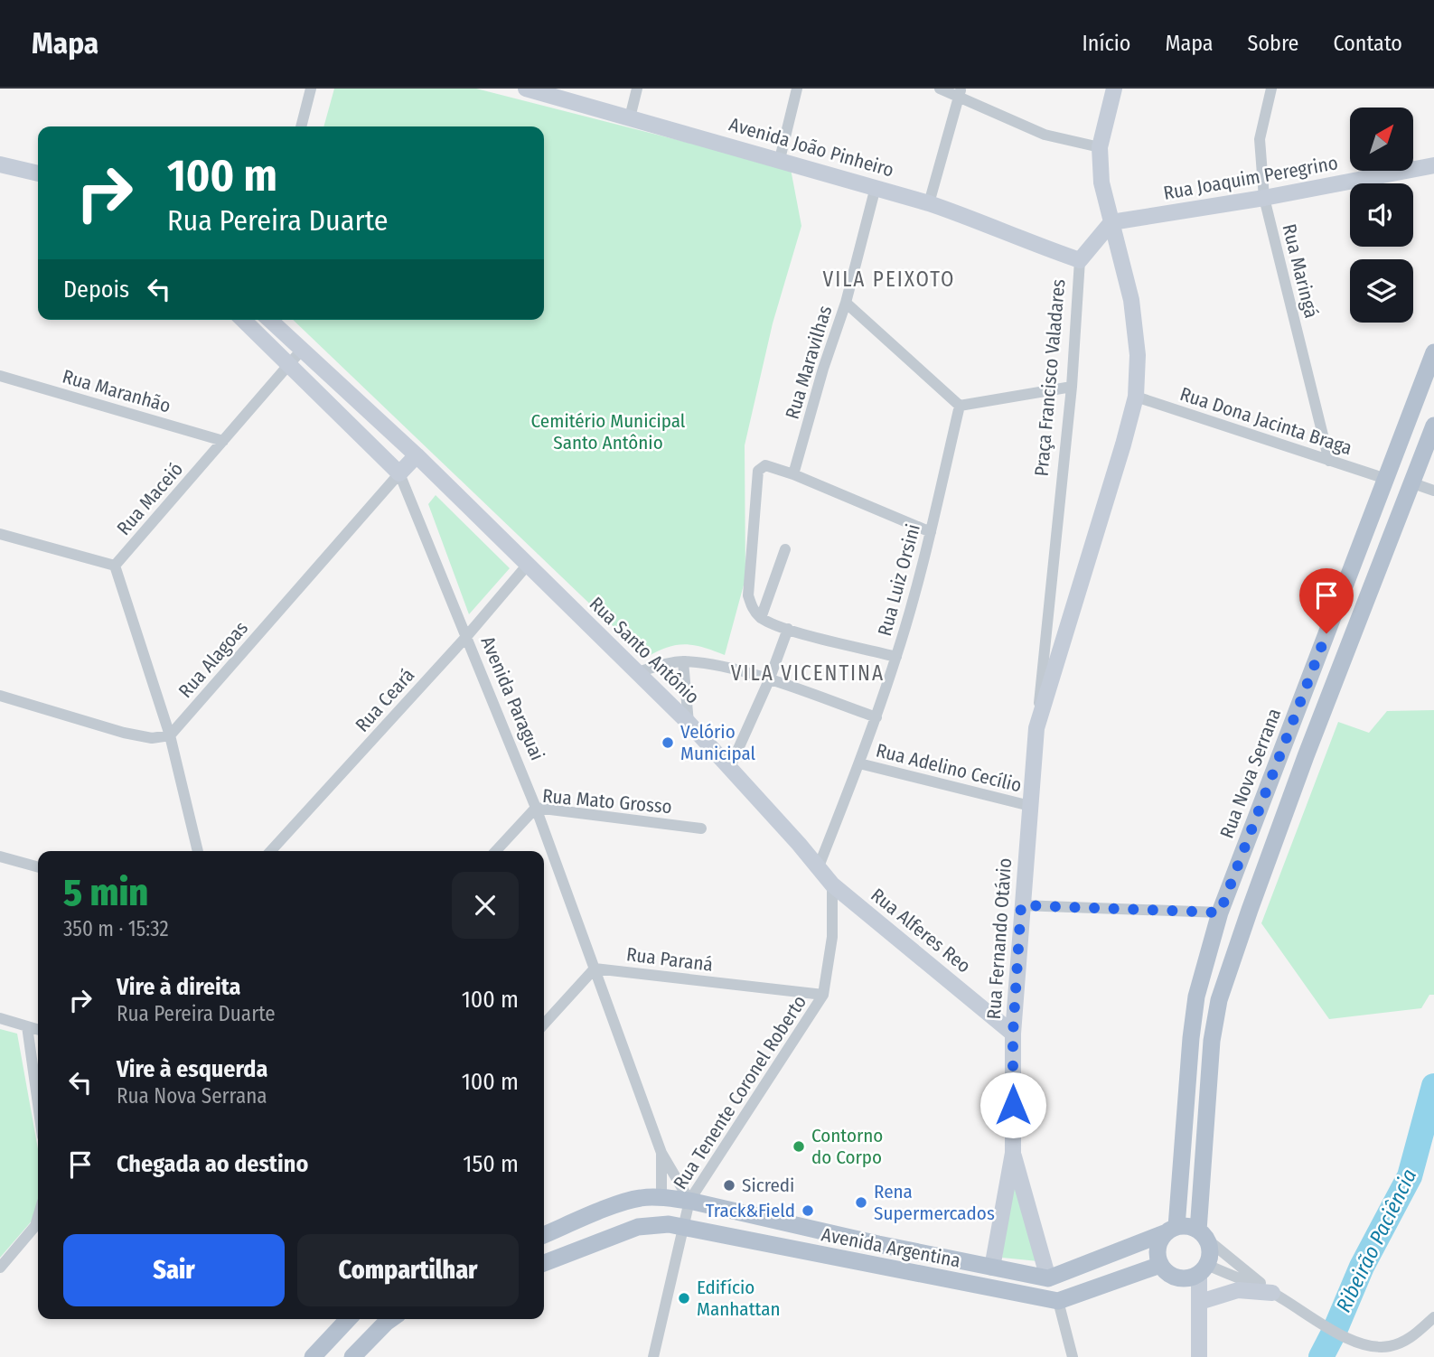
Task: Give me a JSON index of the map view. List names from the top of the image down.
{
  "streets": {
    "main road": ["Rua Nova Serrana", "Avenida Argentina"],
    "street": [
      "Avenida João Pinheiro",
      "Rua Joaquim Peregrino",
      "Rua Maringá",
      "Rua Maravilhas",
      "Praça Francisco Valadares",
      "Rua Maranhão",
      "Rua Dona Jacinta Braga",
      "Rua Maceió",
      "Rua Luiz Orsini",
      "Rua Santo Antônio",
      "Rua Alagoas",
      "Avenida Paraguai",
      "Rua Ceará",
      "Rua Adelino Cecílio",
      "Rua Mato Grosso",
      "Rua Alferes Reo",
      "Rua Fernando Otávio",
      "Rua Paraná",
      "Rua Tenente Coronel Roberto"
    ]
  },
  "crossings": [
    ["Avenida João Pinheiro", "Rua Maravilhas"],
    ["Avenida João Pinheiro", "Praça Francisco Valadares"],
    ["Rua Joaquim Peregrino", "Rua Maringá"],
    ["Rua Joaquim Peregrino", "Praça Francisco Valadares"],
    ["Rua Maringá", "Rua Dona Jacinta Braga"],
    ["Praça Francisco Valadares", "Rua Fernando Otávio"],
    ["Rua Maranhão", "Rua Maceió"],
    ["Rua Dona Jacinta Braga", "Rua Nova Serrana"],
    ["Rua Maceió", "Avenida Paraguai"],
    ["Rua Luiz Orsini", "Rua Santo Antônio"],
    ["Rua Luiz Orsini", "Rua Adelino Cecílio"],
    ["Rua Santo Antônio", "Rua Ceará"],
    ["Rua Santo Antônio", "Rua Alferes Reo"],
    ["Rua Alagoas", "Avenida Paraguai"],
    ["Avenida Paraguai", "Rua Ceará"],
    ["Avenida Paraguai", "Rua Mato Grosso"],
    ["Avenida Paraguai", "Rua Paraná"],
    ["Avenida Paraguai", "Rua Tenente Coronel Roberto"],
    ["Avenida Paraguai", "Avenida Argentina"],
    ["Rua Adelino Cecílio", "Rua Fernando Otávio"],
    ["Rua Alferes Reo", "Rua Fernando Otávio"],
    ["Rua Paraná", "Rua Tenente Coronel Roberto"],
    ["Rua Tenente Coronel Roberto", "Avenida Argentina"]
  ],
  "districts": ["VILA PEIXOTO", "VILA VICENTINA"],
  "water": ["Ribeirão Paciência"],
  "parks": ["Cemitério Municipal Santo Antônio"],
  "places": [
    "Velório Municipal",
    "Contorno do Corpo",
    "Sicredi",
    "Rena Supermercados",
    "Track&Field",
    "Edifício Manhattan"
  ],
  "north": "top right",
  "page": {
    "header": "Mapa",
    "nav": [
      "Início",
      "Mapa",
      "Sobre",
      "Contato"
    ],
    "turn": ["100 m", "Rua Pereira Duarte"],
    "then": "Depois",
    "heading": ["5 min", "350 m · 15:32"],
    "list": [
      {
        "name": "Vire à direita",
        "note": "Rua Pereira Duarte",
        "value": "100 m"
      },
      {
        "name": "Vire à esquerda",
        "note": "Rua Nova Serrana",
        "value": "100 m"
      },
      {
        "name": "Chegada ao destino",
        "value": "150 m"
      }
    ],
    "buttons": ["Sair", "Compartilhar"]
  }
}
